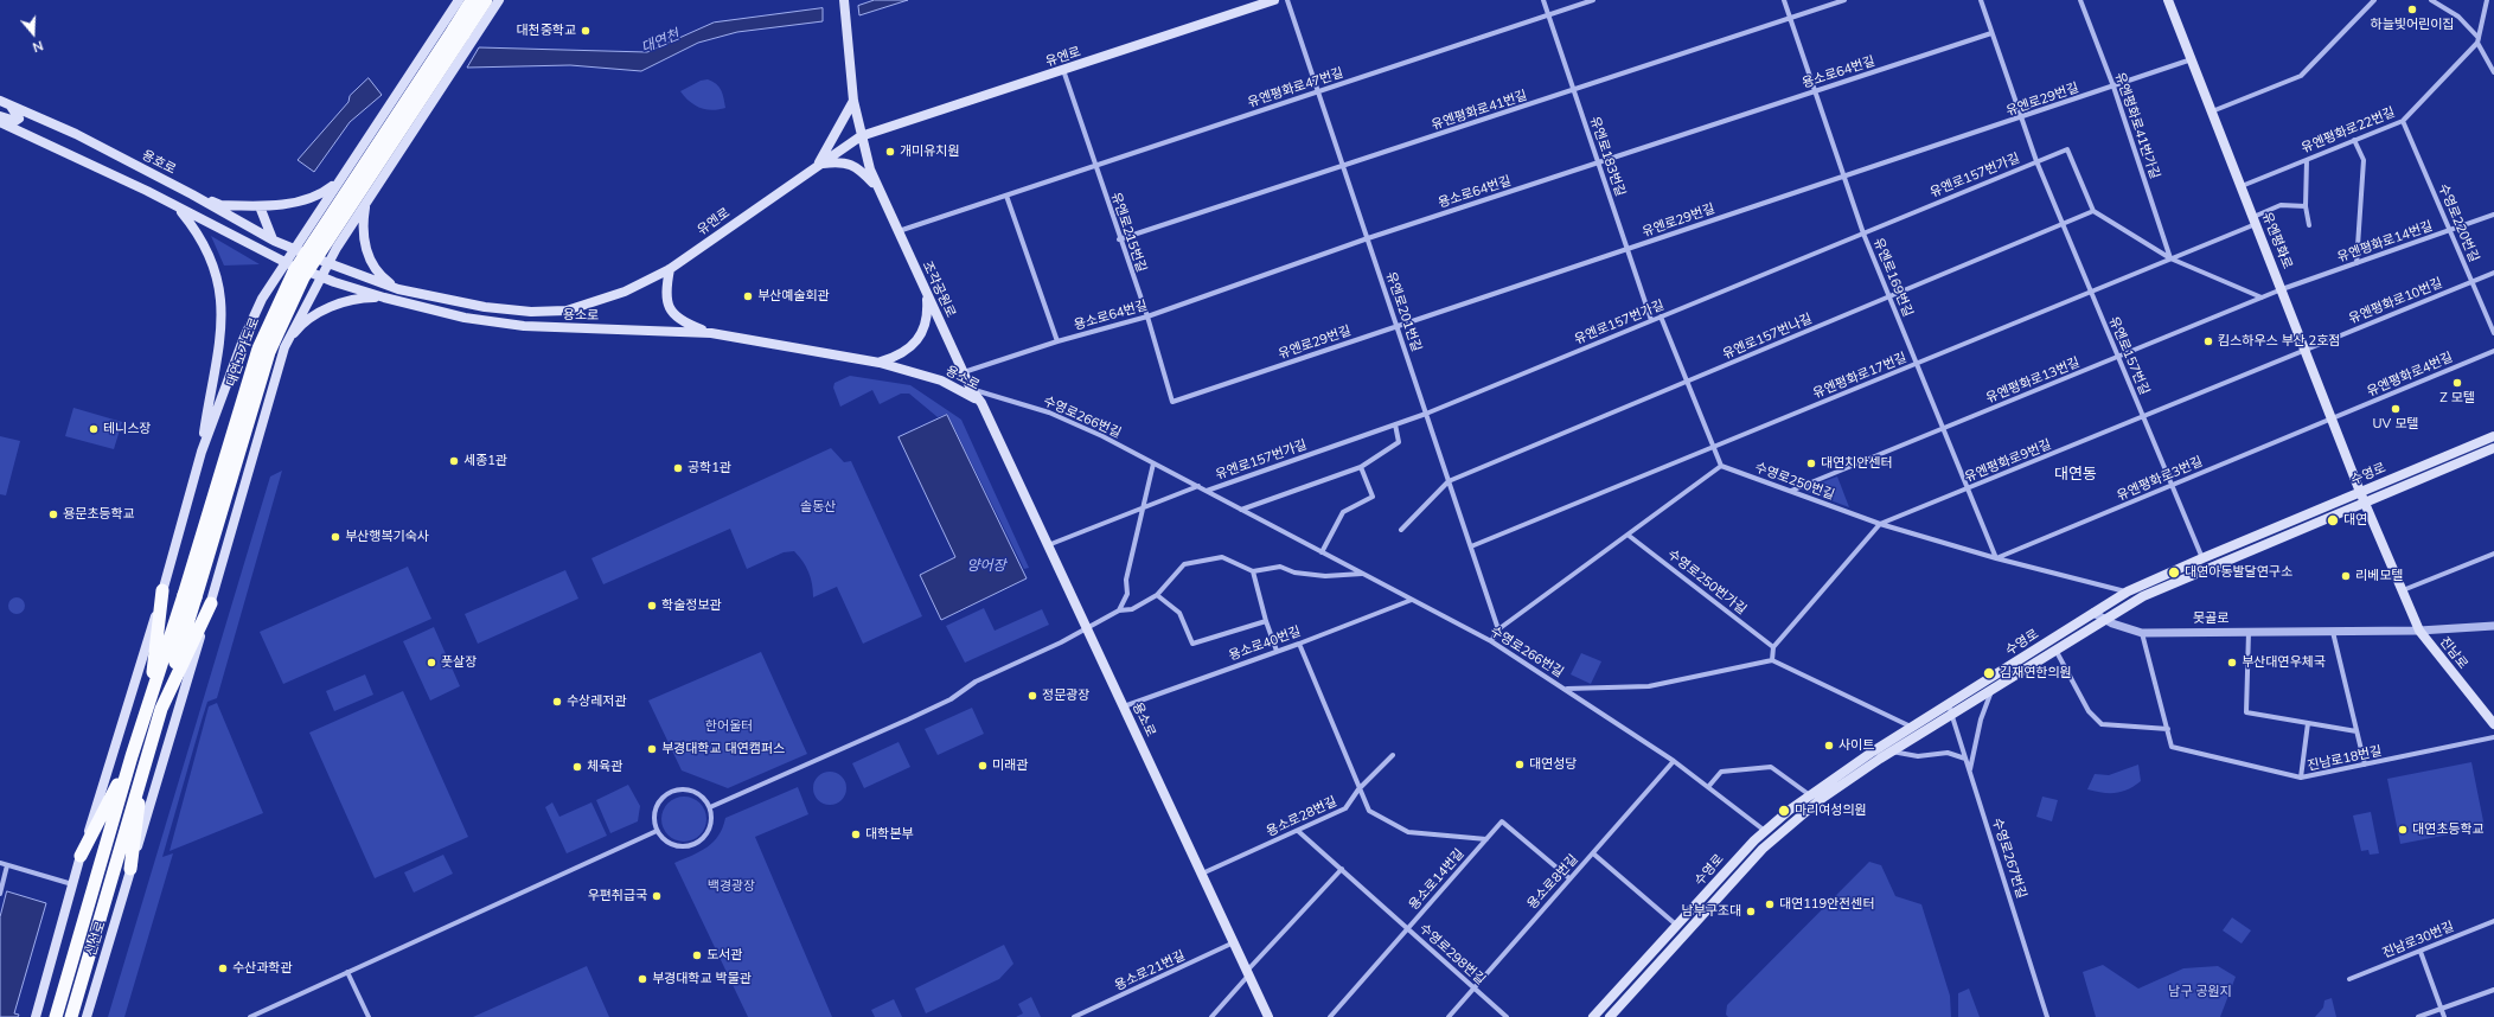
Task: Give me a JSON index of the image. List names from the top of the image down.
{
  "streets": {
    "highway": ["대연고가도로"],
    "main road": [
      "유엔로",
      "용호로",
      "유엔평화로",
      "조각공원로",
      "용소로",
      "수영로",
      "진남로",
      "신선로"
    ],
    "street": [
      "용소로64번길",
      "유엔평화로47번길",
      "유엔로29번길",
      "유엔평화로41번길",
      "유엔평화로41번가길",
      "유엔평화로22번길",
      "유엔로183번길",
      "유엔로157번가길",
      "수영로220번길",
      "유엔로215번길",
      "유엔평화로14번길",
      "유엔로169번길",
      "유엔평화로10번길",
      "유엔로201번길",
      "유엔로157번나길",
      "유엔로157번길",
      "유엔평화로4번길",
      "유엔평화로17번길",
      "유엔평화로13번길",
      "수영로266번길",
      "유엔평화로9번길",
      "유엔평화로3번길",
      "수영로250번길",
      "수영로250번가길",
      "못골로",
      "용소로40번길",
      "진남로18번길",
      "용소로28번길",
      "수영로267번길",
      "용소로14번길",
      "용소로8번길",
      "진남로30번길",
      "수영로298번길",
      "용소로21번길"
    ]
  },
  "crossings": [
    ["유엔로", "유엔로215번길"],
    ["용소로64번길", "유엔로183번길"],
    ["용소로64번길", "유엔로215번길"],
    ["용소로64번길", "유엔로169번길"],
    ["용소로64번길", "조각공원로"],
    ["용소로64번길", "유엔로201번길"],
    ["용소로64번길", "유엔로157번길"],
    ["유엔평화로47번길", "유엔로183번길"],
    ["유엔평화로47번길", "유엔로215번길"],
    ["유엔평화로47번길", "조각공원로"],
    ["유엔평화로47번길", "유엔로201번길"],
    ["유엔로29번길", "유엔평화로41번가길"],
    ["유엔로29번길", "유엔로183번길"],
    ["유엔로29번길", "유엔로215번길"],
    ["유엔로29번길", "유엔평화로"],
    ["유엔로29번길", "유엔로169번길"],
    ["유엔로29번길", "유엔로201번길"],
    ["유엔로29번길", "유엔로157번길"],
    ["유엔평화로41번길", "유엔로183번길"],
    ["유엔평화로41번길", "유엔로215번길"],
    ["유엔평화로41번길", "유엔로169번길"],
    ["유엔평화로41번길", "유엔로201번길"],
    ["유엔평화로41번가길", "유엔평화로17번길"],
    ["유엔평화로22번길", "수영로220번길"],
    ["유엔평화로22번길", "유엔평화로"],
    ["유엔로183번길", "유엔로157번가길"],
    ["유엔로157번가길", "유엔로169번길"],
    ["유엔로157번가길", "유엔로201번길"],
    ["유엔로157번가길", "유엔로157번길"],
    ["유엔로157번가길", "수영로266번길"],
    ["수영로220번길", "유엔평화로14번길"],
    ["수영로220번길", "유엔평화로10번길"],
    ["유엔평화로", "유엔평화로14번길"],
    ["유엔평화로", "유엔평화로10번길"],
    ["유엔평화로", "유엔평화로4번길"],
    ["유엔평화로", "유엔평화로17번길"],
    ["유엔평화로", "유엔평화로13번길"],
    ["유엔평화로", "유엔평화로9번길"],
    ["유엔평화로", "수영로"],
    ["유엔평화로", "유엔평화로3번길"],
    ["유엔평화로", "진남로"],
    ["유엔평화로14번길", "유엔평화로13번길"],
    ["유엔로169번길", "유엔로157번나길"],
    ["유엔로169번길", "유엔평화로17번길"],
    ["유엔로169번길", "유엔평화로13번길"],
    ["유엔로169번길", "유엔평화로9번길"],
    ["유엔로169번길", "유엔평화로3번길"],
    ["유엔로169번길", "수영로250번길"],
    ["조각공원로", "용소로"],
    ["조각공원로", "수영로266번길"],
    ["유엔평화로10번길", "유엔평화로9번길"],
    ["유엔로201번길", "유엔로157번나길"],
    ["유엔로201번길", "유엔평화로17번길"],
    ["용소로", "용소로40번길"],
    ["용소로", "용소로28번길"],
    ["용소로", "용소로21번길"],
    ["유엔로157번나길", "유엔로157번길"],
    ["유엔로157번길", "유엔평화로17번길"],
    ["유엔로157번길", "유엔평화로13번길"],
    ["유엔로157번길", "유엔평화로9번길"],
    ["유엔로157번길", "수영로"],
    ["유엔로157번길", "유엔평화로3번길"],
    ["유엔평화로4번길", "유엔평화로3번길"],
    ["유엔평화로13번길", "수영로250번길"],
    ["수영로266번길", "용소로40번길"],
    ["유엔평화로9번길", "수영로250번길"],
    ["유엔평화로9번길", "수영로250번가길"],
    ["수영로", "수영로250번길"],
    ["수영로", "못골로"],
    ["수영로", "진남로"],
    ["수영로", "수영로267번길"],
    ["유엔평화로3번길", "수영로250번길"],
    ["못골로", "진남로"],
    ["용소로28번길", "수영로298번길"],
    ["용소로14번길", "용소로8번길"],
    ["용소로14번길", "수영로298번길"],
    ["용소로8번길", "수영로298번길"]
  ],
  "districts": ["대연동"],
  "water": ["대연천", "양어장"],
  "parks": [
    "솔동산",
    "한어울터",
    "백경광장",
    "남구 공원지"
  ],
  "places": [
    "하늘빛어린이집",
    "대천중학교",
    "개미유치원",
    "부산예술회관",
    "킴스하우스 부산 2호점",
    "Z 모텔",
    "UV 모텔",
    "테니스장",
    "세종1관",
    "대연치안센터",
    "공학1관",
    "용문초등학교",
    "대연",
    "부산행복기숙사",
    "대연아동발달연구소",
    "리베모텔",
    "학술정보관",
    "풋살장",
    "부산대연우체국",
    "김재연한의원",
    "정문광장",
    "수상레저관",
    "사이트",
    "부경대학교 대연캠퍼스",
    "대연성당",
    "미래관",
    "체육관",
    "마리여성의원",
    "대연초등학교",
    "대학본부",
    "우편취급국",
    "대연119안전센터",
    "남부구조대",
    "도서관",
    "수산과학관",
    "부경대학교 박물관"
  ],
  "north": "bottom"
}
